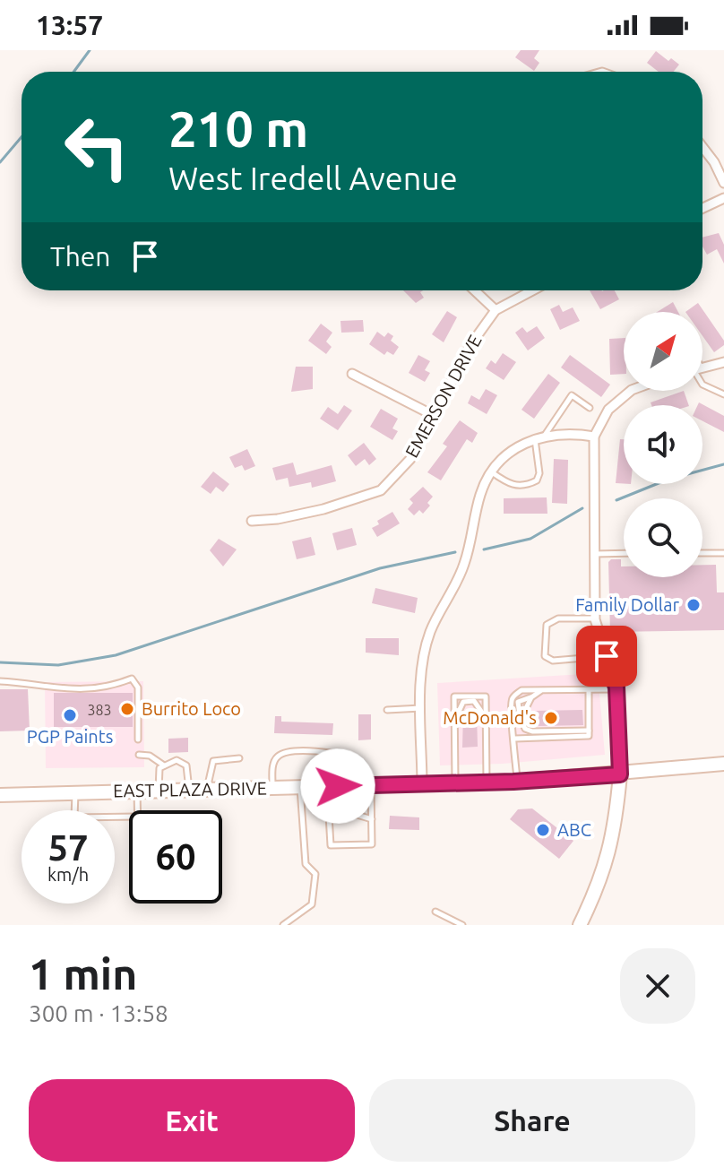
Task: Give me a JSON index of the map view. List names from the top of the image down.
{
  "streets": {
    "main road": ["EAST PLAZA DRIVE"],
    "street": ["EMERSON DRIVE"]
  },
  "places": [
    "Family Dollar",
    "Burrito Loco",
    "PGP Paints",
    "McDonald's",
    "ABC"
  ],
  "house_numbers": ["383"],
  "north": "top right",
  "page": {
    "status": "13:57",
    "turn": ["210 m", "West Iredell Avenue"],
    "then": "Then",
    "speed": "57 km/h",
    "limit": "60",
    "heading": ["1 min", "300 m · 13:58"],
    "buttons": ["Exit", "Share"]
  }
}
